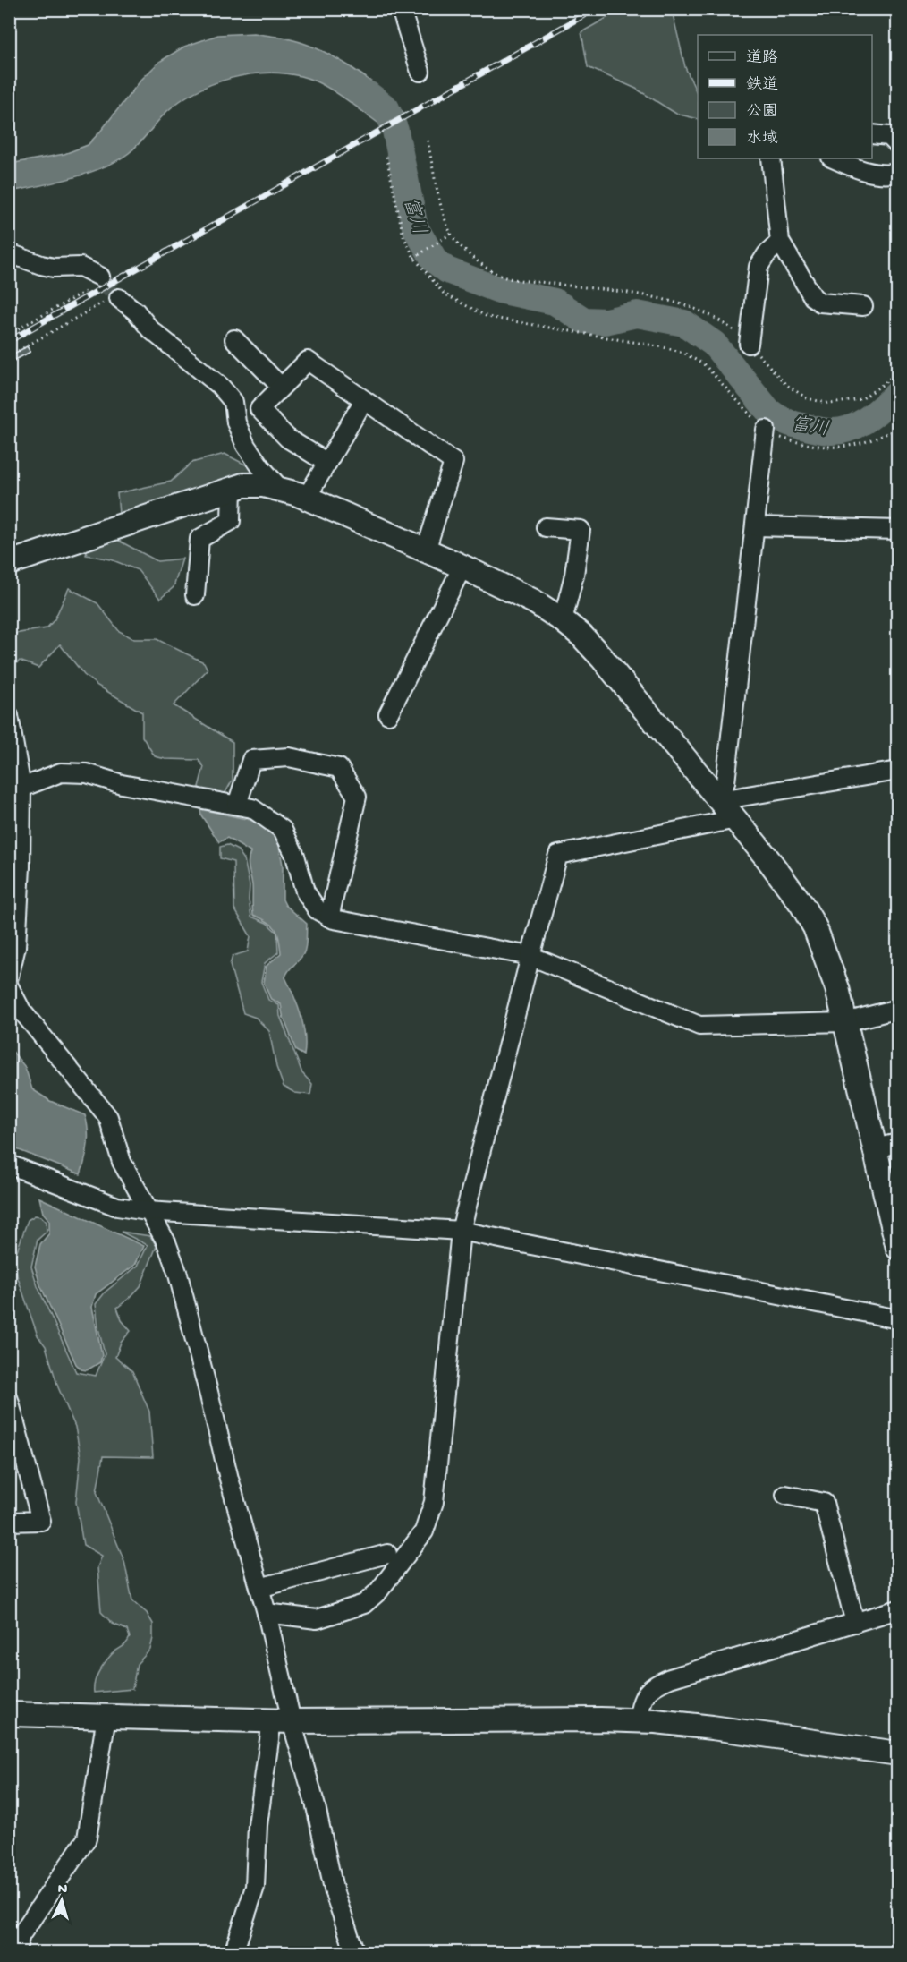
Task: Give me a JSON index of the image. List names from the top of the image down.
{
  "water": ["富川"],
  "legend": [
    "道路",
    "鉄道",
    "公園",
    "水域"
  ],
  "north": "top"
}
